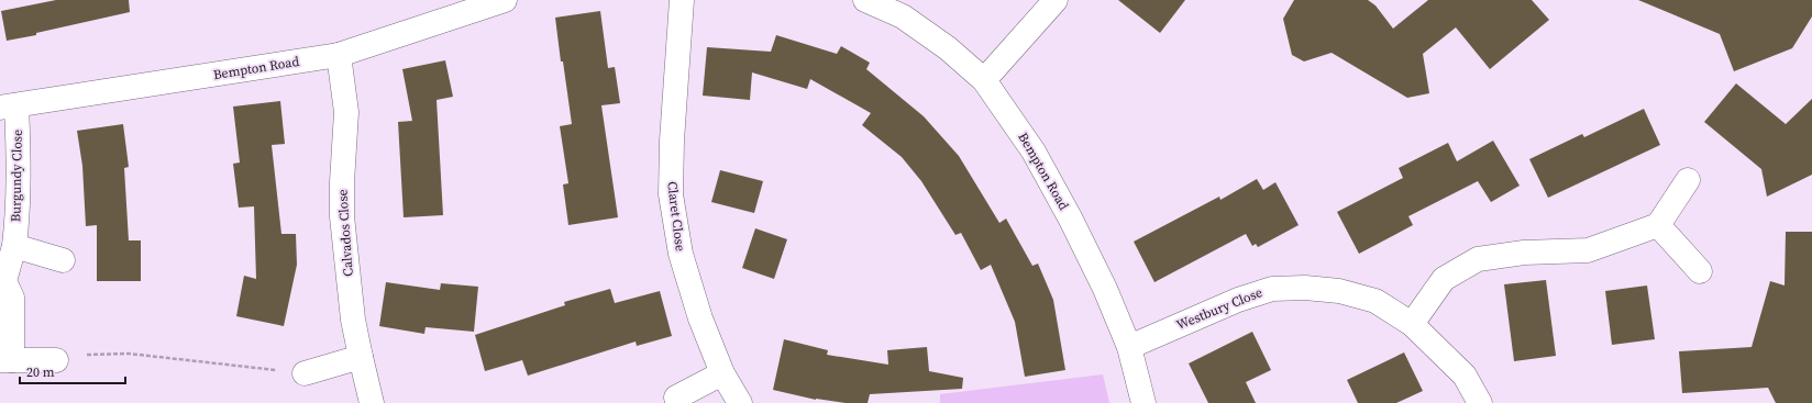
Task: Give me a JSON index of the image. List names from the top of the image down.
{
  "streets": {
    "street": [
      "Bempton Road",
      "Burgundy Close",
      "Claret Close",
      "Calvados Close",
      "Westbury Close"
    ]
  },
  "crossings": [
    ["Bempton Road", "Burgundy Close"],
    ["Bempton Road", "Calvados Close"],
    ["Bempton Road", "Westbury Close"]
  ],
  "scale_bar": "20 m"
}
